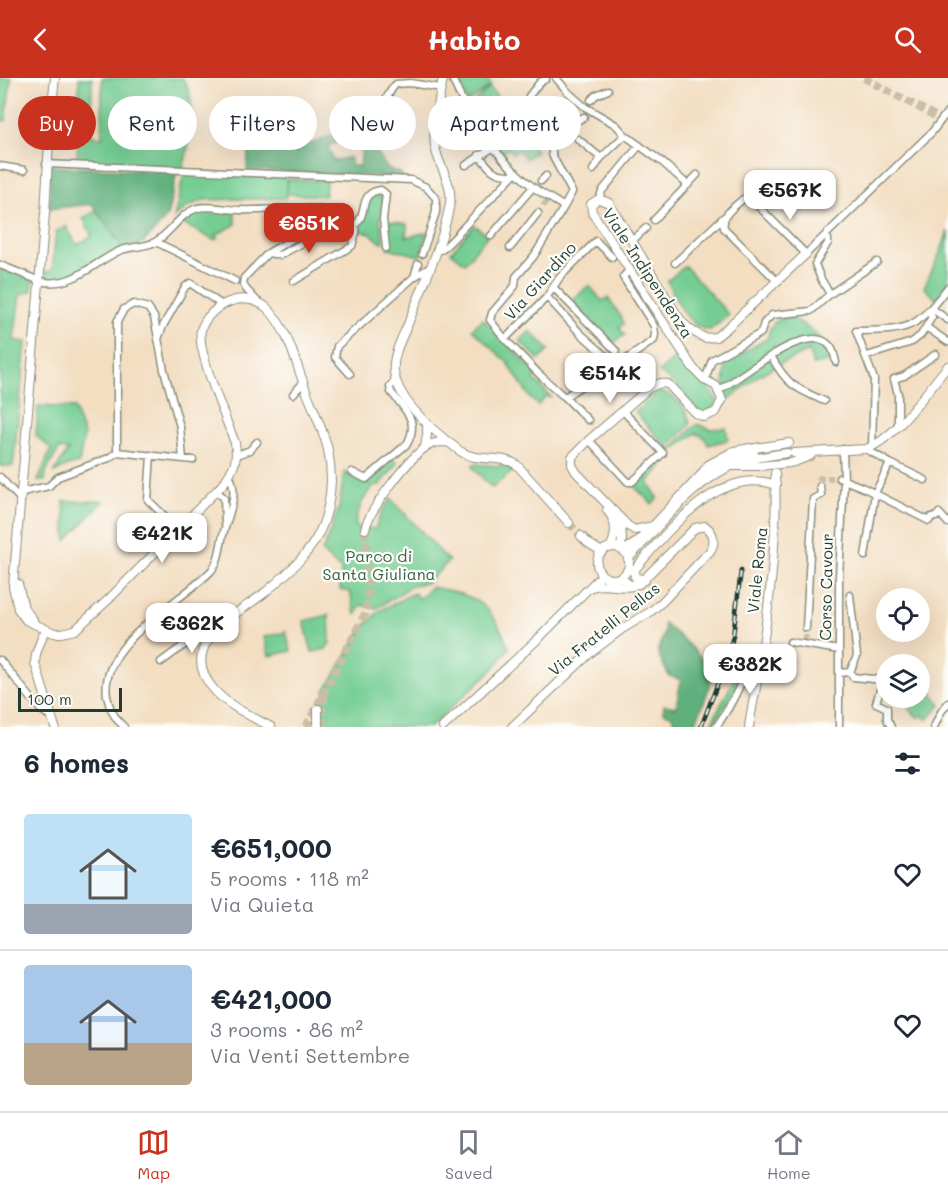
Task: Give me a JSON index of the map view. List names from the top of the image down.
{
  "streets": {
    "street": [
      "Viale Indipendenza",
      "Via Giardino",
      "Viale Roma",
      "Corso Cavour",
      "Via Fratelli Pellas"
    ]
  },
  "parks": ["Parco di Santa Giuliana"],
  "scale_bar": "100 m",
  "page": {
    "header": "Habito",
    "chip": [
      "Buy",
      "Rent",
      "Filters",
      "New",
      "Apartment"
    ],
    "price": [
      "€567K",
      "€651K",
      "€514K",
      "€421K",
      "€362K",
      "€382K"
    ],
    "scale": "100 m",
    "heading": "6 homes",
    "list": [
      {
        "name": "€651,000",
        "note": "5 rooms · 118 m² · Via Quieta"
      },
      {
        "name": "€421,000",
        "note": "3 rooms · 86 m² · Via Venti Settembre"
      }
    ],
    "tabs": ["Map", "Saved", "Home"]
  }
}
